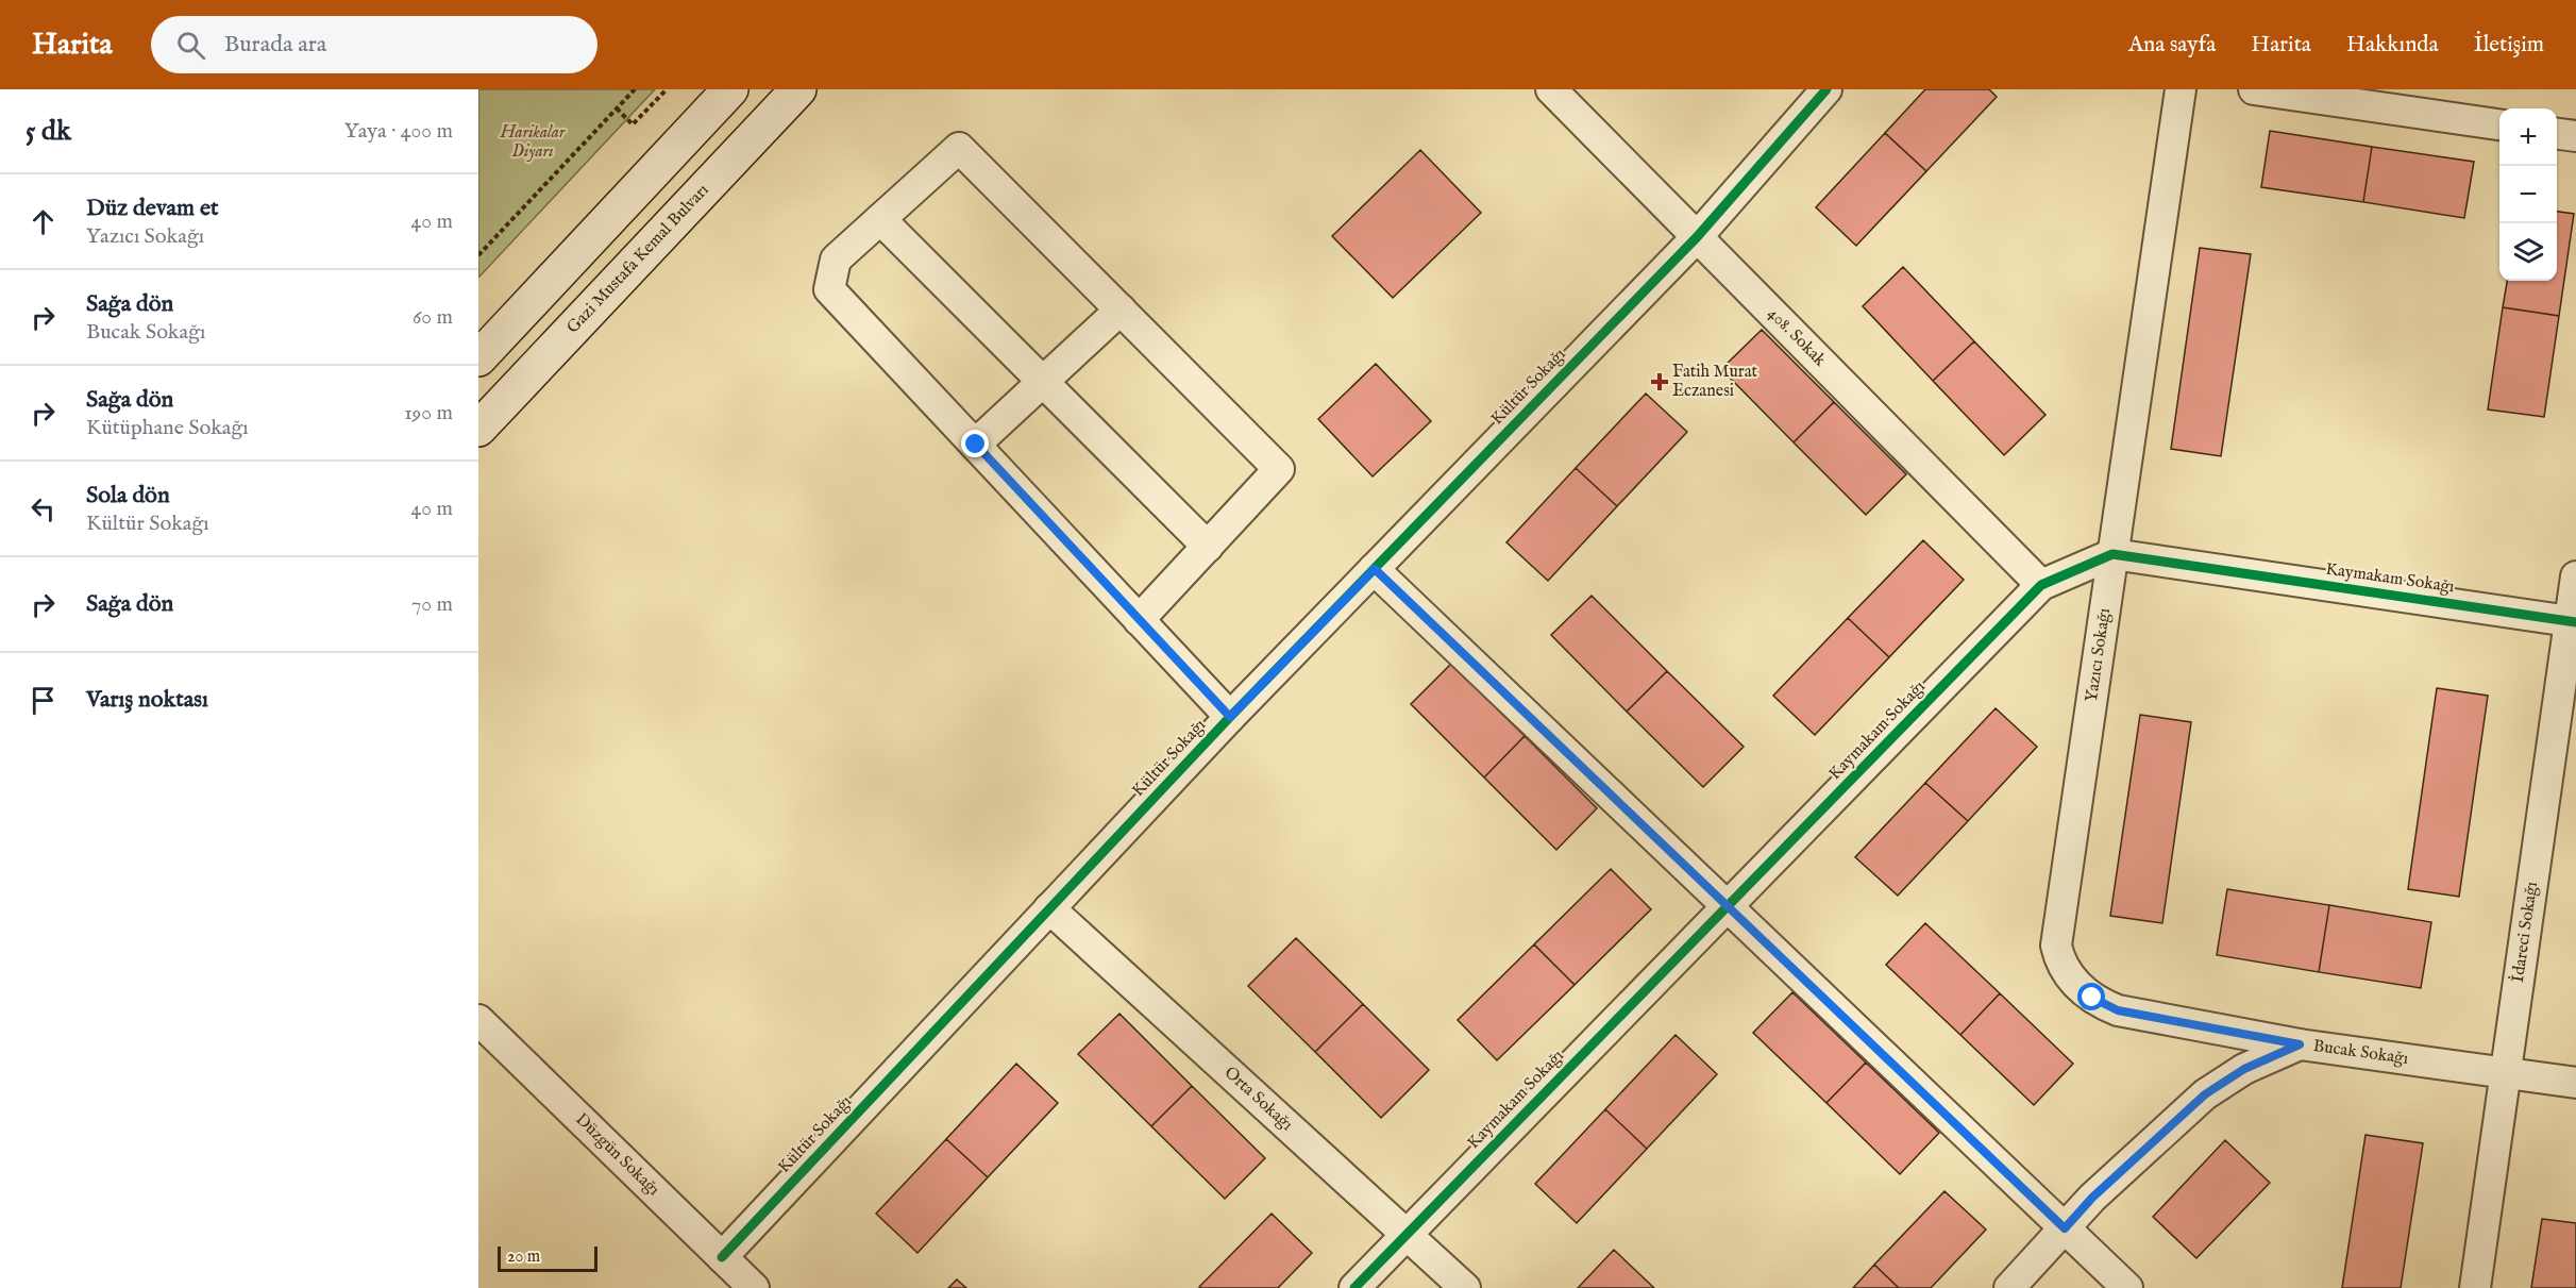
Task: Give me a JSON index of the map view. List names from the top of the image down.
{
  "streets": {
    "main road": ["Gazi Mustafa Kemal Bulvarı"],
    "street": [
      "408. Sokak",
      "Kültür Sokağı",
      "Kaymakam Sokağı",
      "Yazıcı Sokağı",
      "İdareci Sokağı",
      "Bucak Sokağı",
      "Orta Sokağı",
      "Düzgün Sokağı"
    ]
  },
  "crossings": [
    ["408. Sokak", "Kültür Sokağı"],
    ["408. Sokak", "Kaymakam Sokağı"],
    ["Kültür Sokağı", "Orta Sokağı"],
    ["Kültür Sokağı", "Düzgün Sokağı"],
    ["Kaymakam Sokağı", "Yazıcı Sokağı"],
    ["Kaymakam Sokağı", "İdareci Sokağı"],
    ["Kaymakam Sokağı", "Orta Sokağı"],
    ["Yazıcı Sokağı", "Bucak Sokağı"],
    ["İdareci Sokağı", "Bucak Sokağı"]
  ],
  "parks": ["Harikalar Diyarı"],
  "places": {
    "health": ["Fatih Murat Eczanesi"]
  },
  "scale_bar": "20 m",
  "page": {
    "header": "Harita",
    "search": "Burada ara",
    "nav": [
      "Ana sayfa",
      "Harita",
      "Hakkında",
      "İletişim"
    ],
    "heading": ["5 dk", "Yaya · 400 m"],
    "map_buttons": ["+", "−"],
    "list": [
      ["Düz devam et", "Yazıcı Sokağı", "40 m"],
      ["Sağa dön", "Bucak Sokağı", "60 m"],
      ["Sağa dön", "Kütüphane Sokağı", "190 m"],
      ["Sola dön", "Kültür Sokağı", "40 m"],
      ["Sağa dön", "70 m"],
      "Varış noktası"
    ],
    "scale": "20 m"
  }
}
